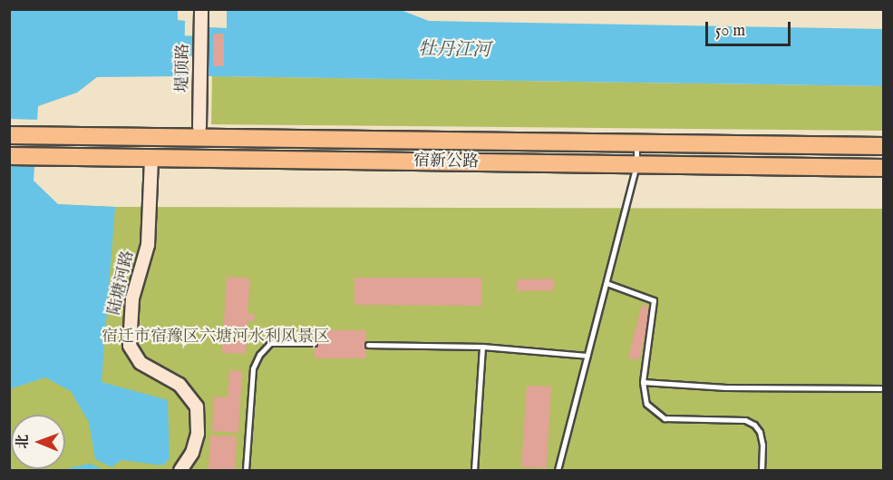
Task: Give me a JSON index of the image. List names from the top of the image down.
{
  "streets": {
    "highway": ["宿新公路"],
    "street": ["堤顶路", "陆塘河路"]
  },
  "crossings": [
    ["宿新公路", "陆塘河路"]
  ],
  "water": ["牡丹江河"],
  "parks": ["宿迁市宿豫区六塘河水利风景区"],
  "scale_bar": "50 m",
  "north": "left"
}
